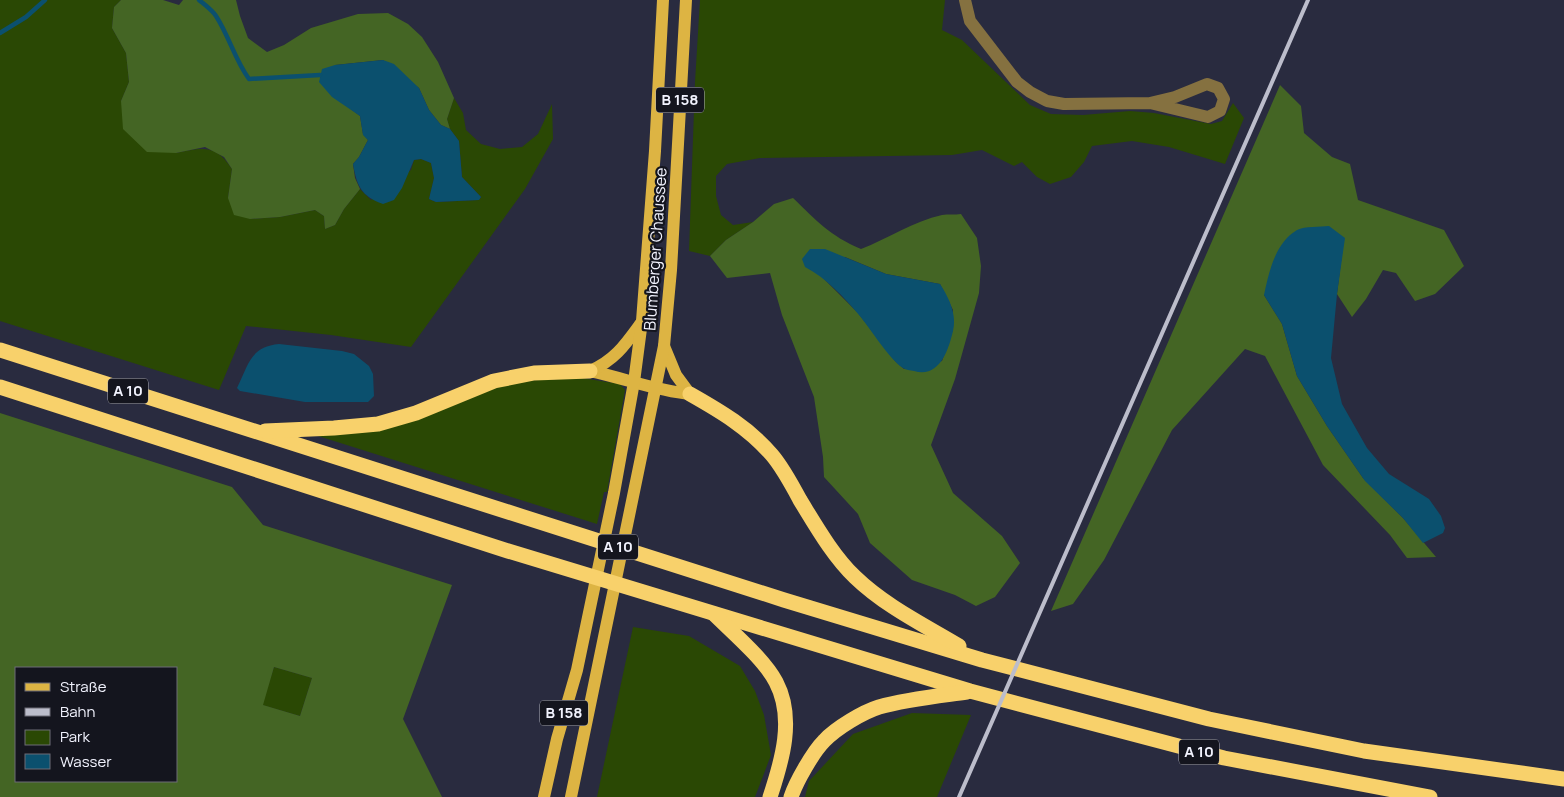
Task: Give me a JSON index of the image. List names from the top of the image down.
{
  "streets": {
    "highway": ["A 10"],
    "main road": ["B 158", "Blumberger Chaussee"]
  },
  "legend": [
    "Straße",
    "Bahn",
    "Park",
    "Wasser"
  ]
}
